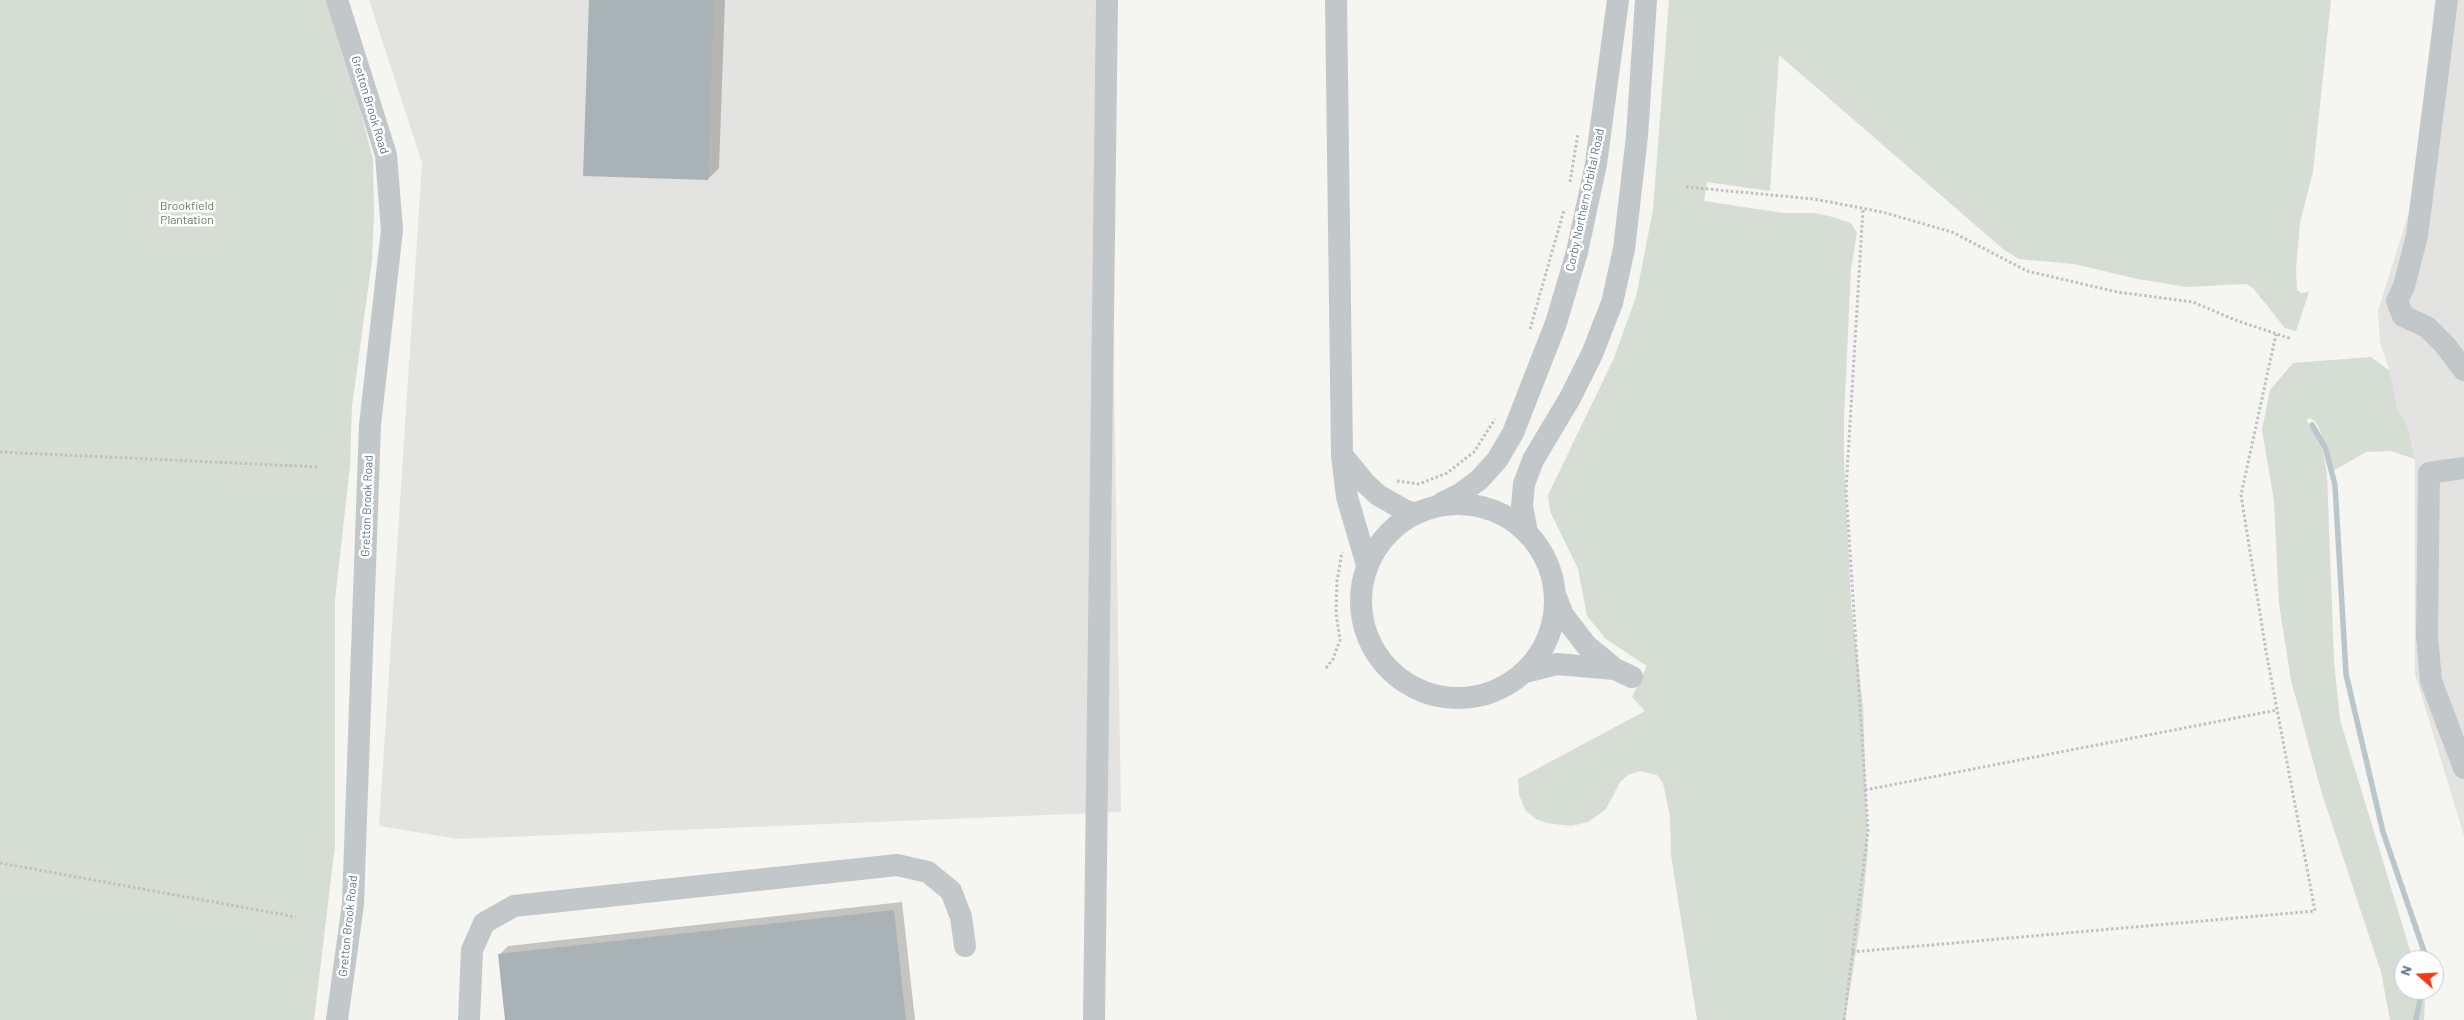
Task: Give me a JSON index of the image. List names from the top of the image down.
{
  "streets": {
    "street": ["Gretton Brook Road", "Corby Northern Orbital Road"]
  },
  "parks": ["Brookfield Plantation"],
  "north": "left"
}
